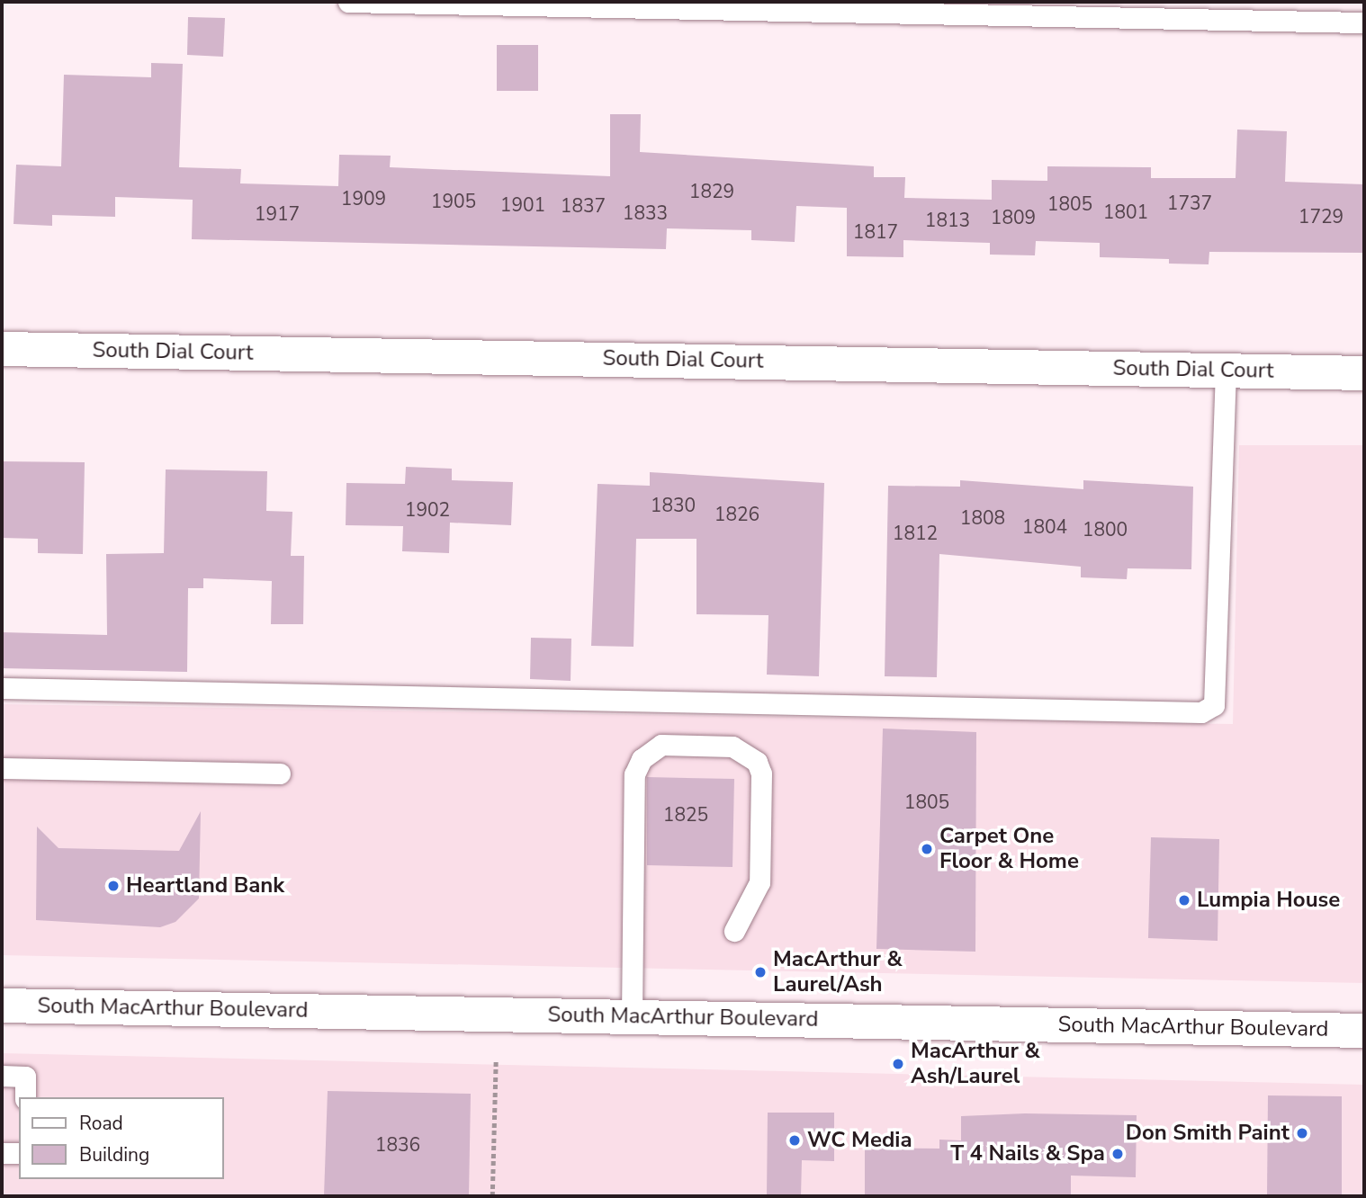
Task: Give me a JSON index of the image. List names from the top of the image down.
{
  "streets": {
    "street": ["South Dial Court", "South MacArthur Boulevard"]
  },
  "places": [
    "Carpet One Floor & Home",
    "Heartland Bank",
    "Lumpia House",
    "MacArthur & Laurel/Ash",
    "MacArthur & Ash/Laurel",
    "Don Smith Paint",
    "WC Media",
    "T 4 Nails & Spa"
  ],
  "house_numbers": [
    "1829",
    "1909",
    "1905",
    "1737",
    "1805",
    "1901",
    "1837",
    "1801",
    "1833",
    "1917",
    "1729",
    "1809",
    "1813",
    "1817",
    "1830",
    "1902",
    "1826",
    "1808",
    "1804",
    "1800",
    "1812",
    "1805",
    "1825",
    "1836"
  ],
  "legend": ["Road", "Building"]
}
